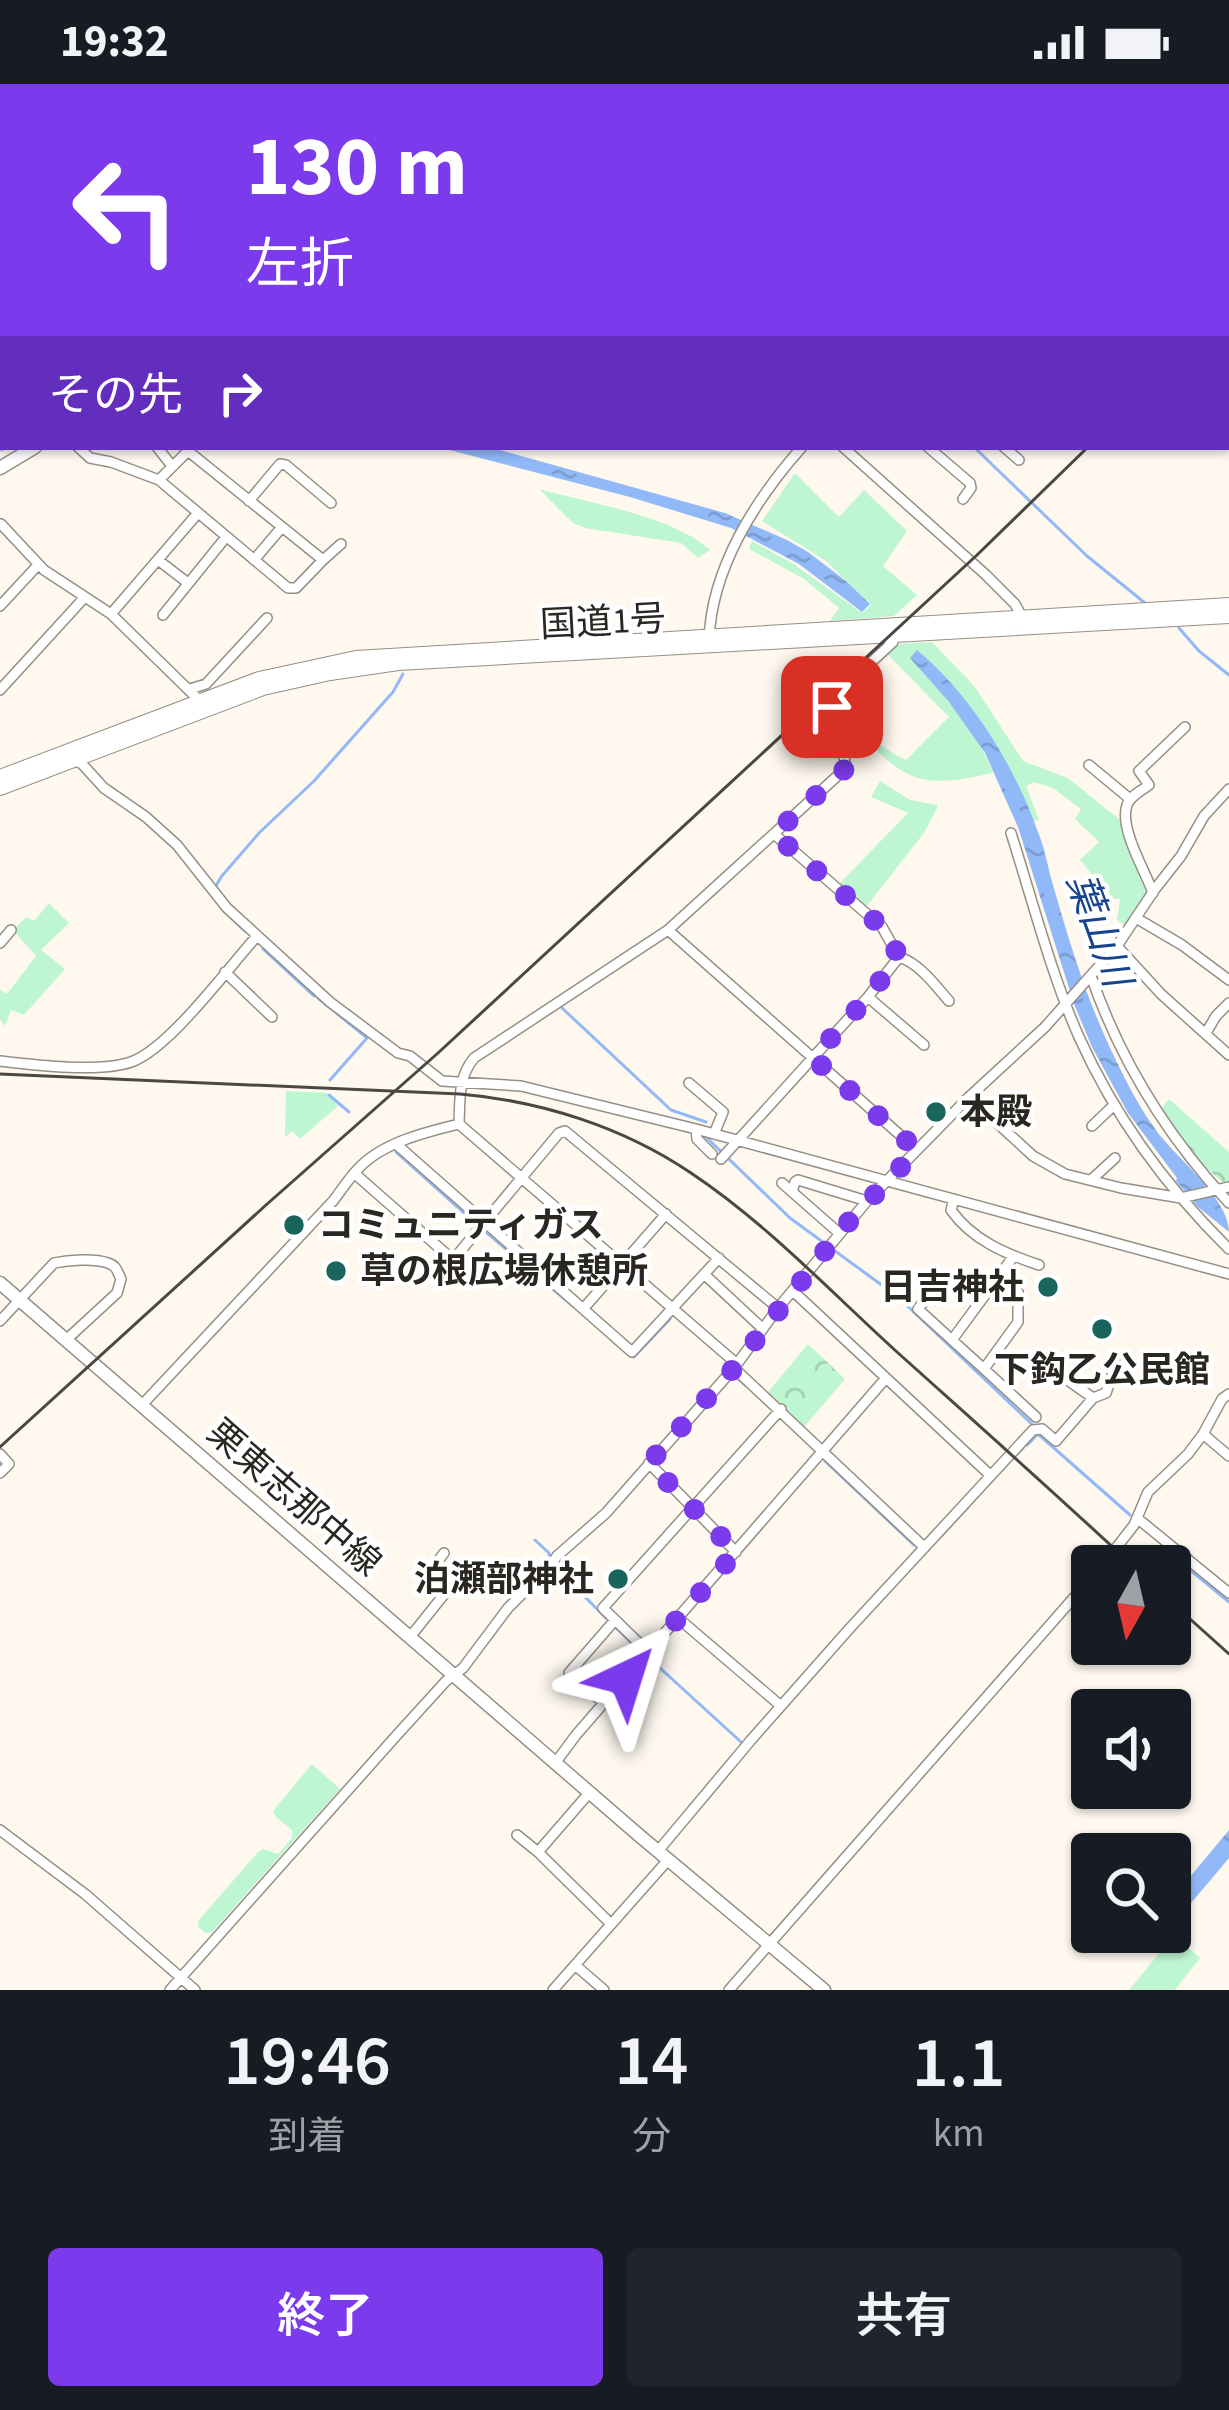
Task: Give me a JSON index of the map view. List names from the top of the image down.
{
  "streets": {
    "highway": ["国道1号"],
    "main road": ["栗東志那中線"]
  },
  "water": ["葉山川"],
  "places": [
    "本殿",
    "コミュニティガス",
    "草の根広場休憩所",
    "日吉神社",
    "下鈎乙公民館",
    "泊瀬部神社"
  ],
  "north": "bottom",
  "page": {
    "status": "19:32",
    "turn": ["130 m", "左折"],
    "then": "その先",
    "eta": [
      "19:46",
      "到着",
      "14",
      "分",
      "1.1",
      "km"
    ],
    "buttons": ["終了", "共有"]
  }
}
